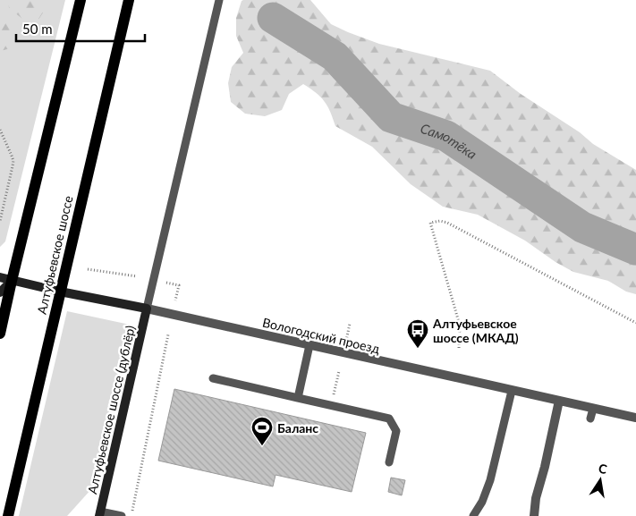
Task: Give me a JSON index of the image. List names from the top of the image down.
{
  "streets": {
    "main road": ["Алтуфьевское шоссе"],
    "street": ["Вологодский проезд", "Алтуфьевское шоссе (дублёр)"]
  },
  "crossings": [
    ["Алтуфьевское шоссе", "Вологодский проезд"],
    ["Вологодский проезд", "Алтуфьевское шоссе (дублёр)"]
  ],
  "water": ["Самотёка"],
  "places": {
    "bus stop": ["Алтуфьевское шоссе (МКАД)"],
    "sports": ["Баланс"]
  },
  "scale_bar": "50 m",
  "north": "top"
}
